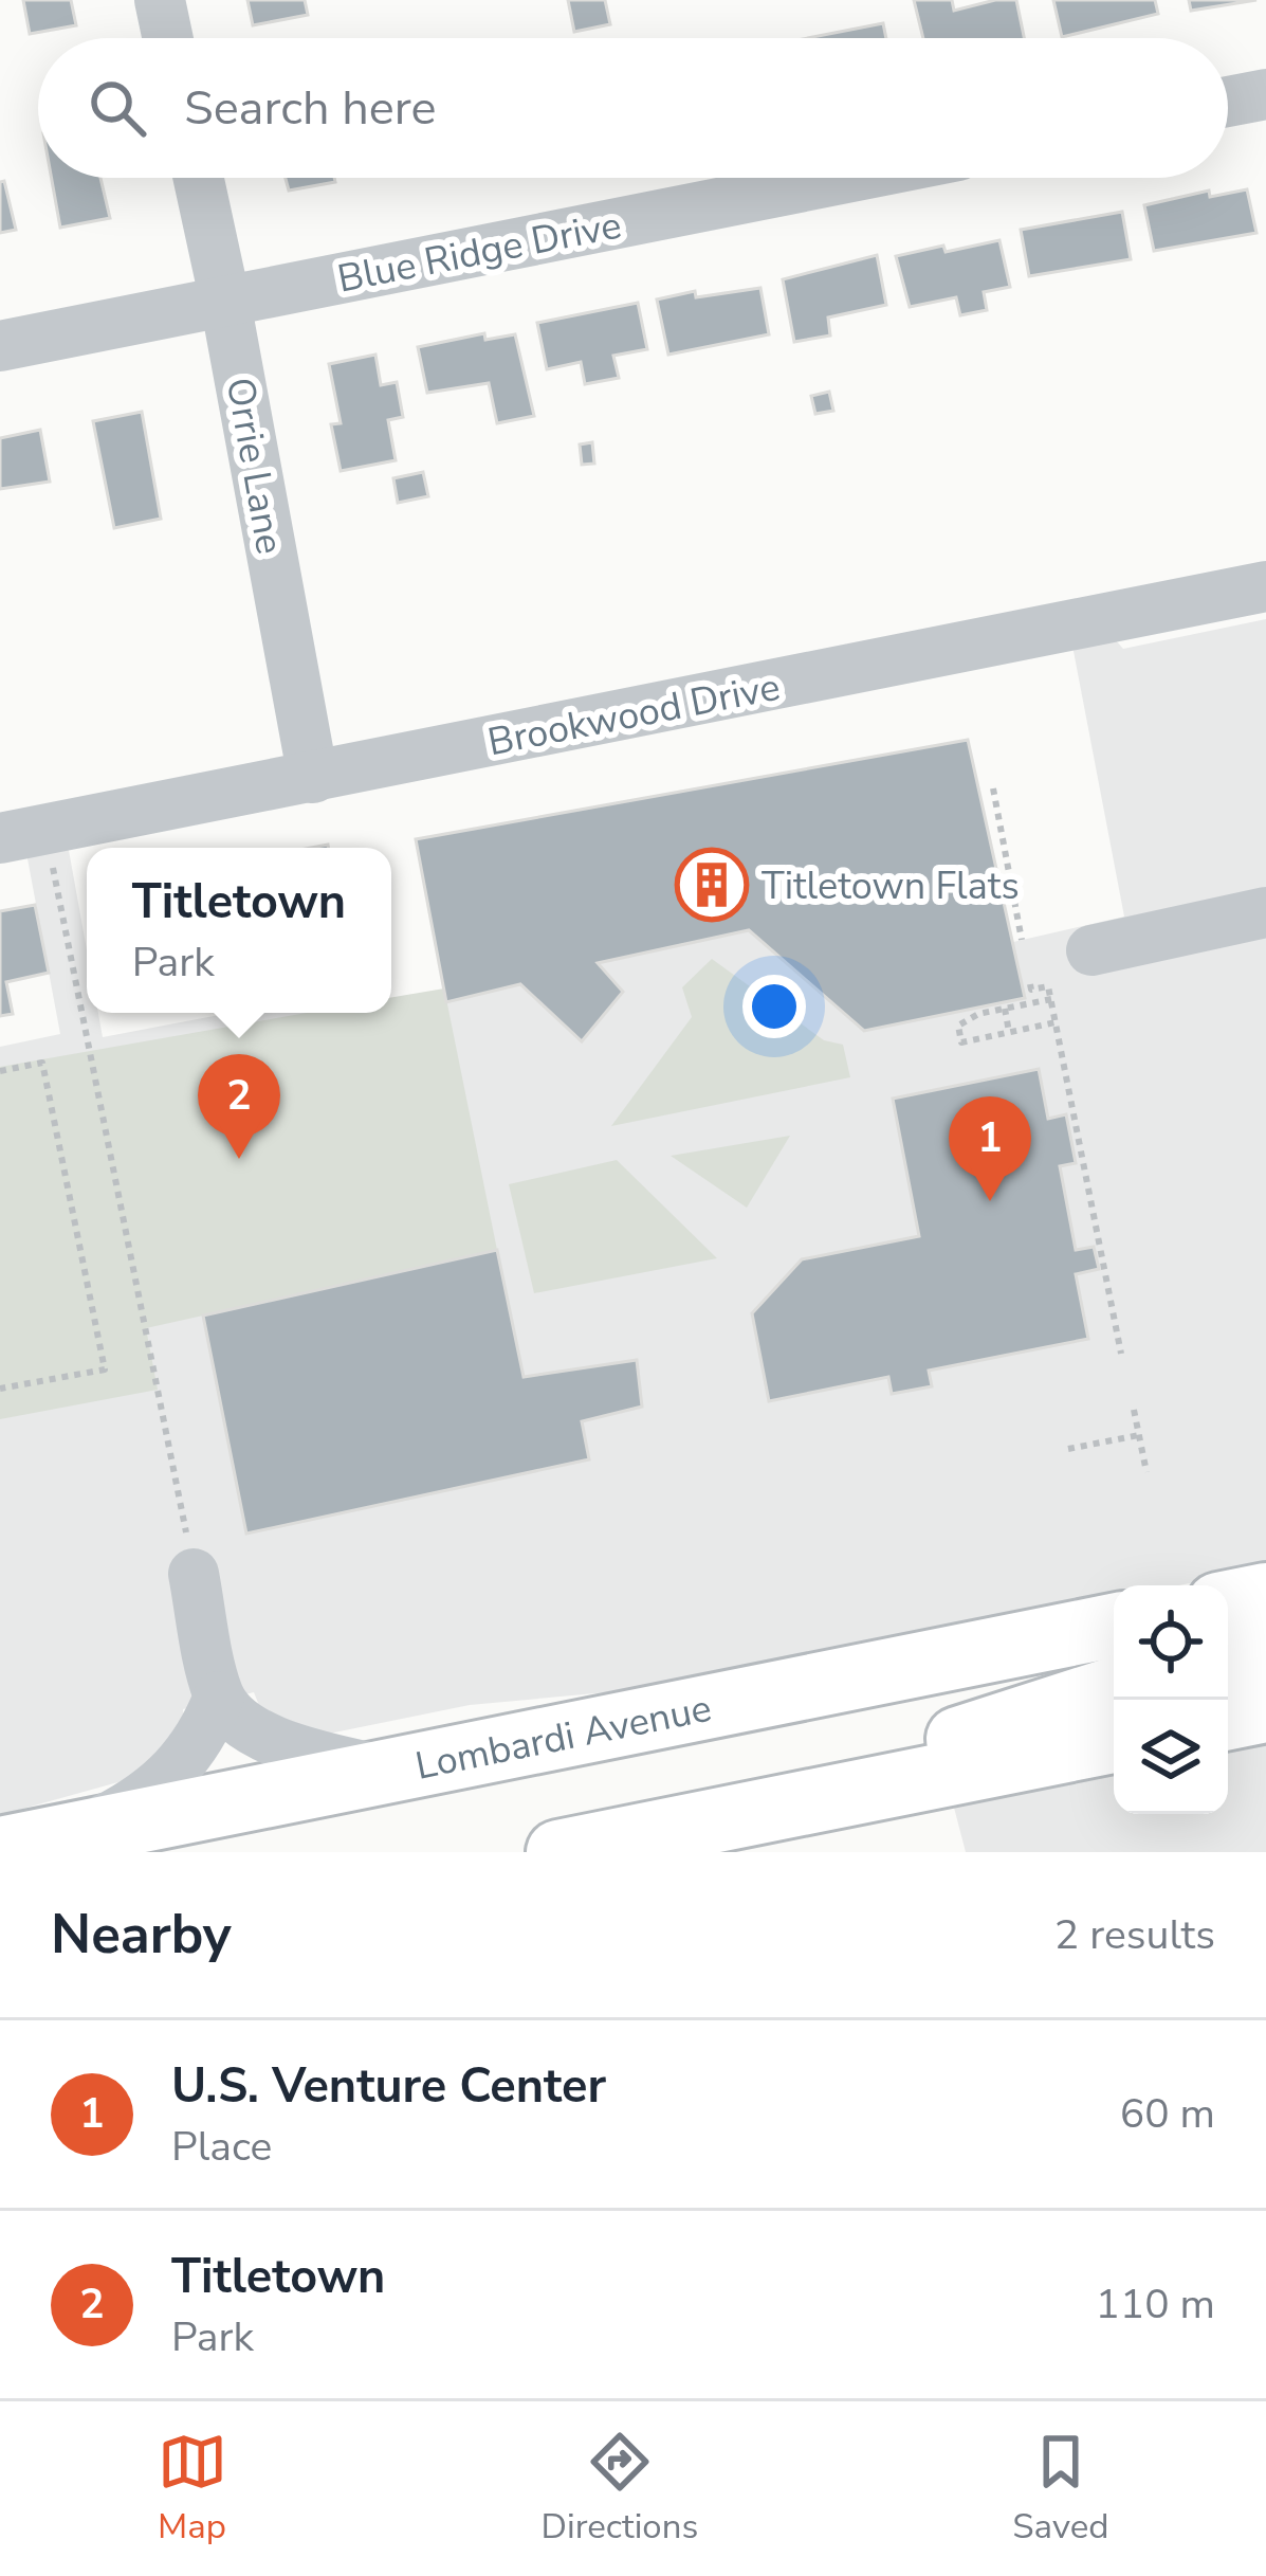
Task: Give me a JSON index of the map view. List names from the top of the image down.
{
  "streets": {
    "main road": ["Lombardi Avenue"],
    "street": ["Blue Ridge Drive", "Orrie Lane", "Brookwood Drive"]
  },
  "crossings": [
    ["Blue Ridge Drive", "Orrie Lane"],
    ["Orrie Lane", "Brookwood Drive"]
  ],
  "places": {
    "building": ["Titletown Flats"]
  },
  "page": {
    "search": "Search here",
    "popup": ["Titletown", "Park"],
    "pins": ["2", "1"],
    "heading": ["Nearby", "2 results"],
    "list": [
      {
        "mark": "1",
        "name": "U.S. Venture Center",
        "note": "Place",
        "value": "60 m"
      },
      {
        "mark": "2",
        "name": "Titletown",
        "note": "Park",
        "value": "110 m"
      }
    ],
    "nav": ["Map", "Directions", "Saved"]
  }
}
